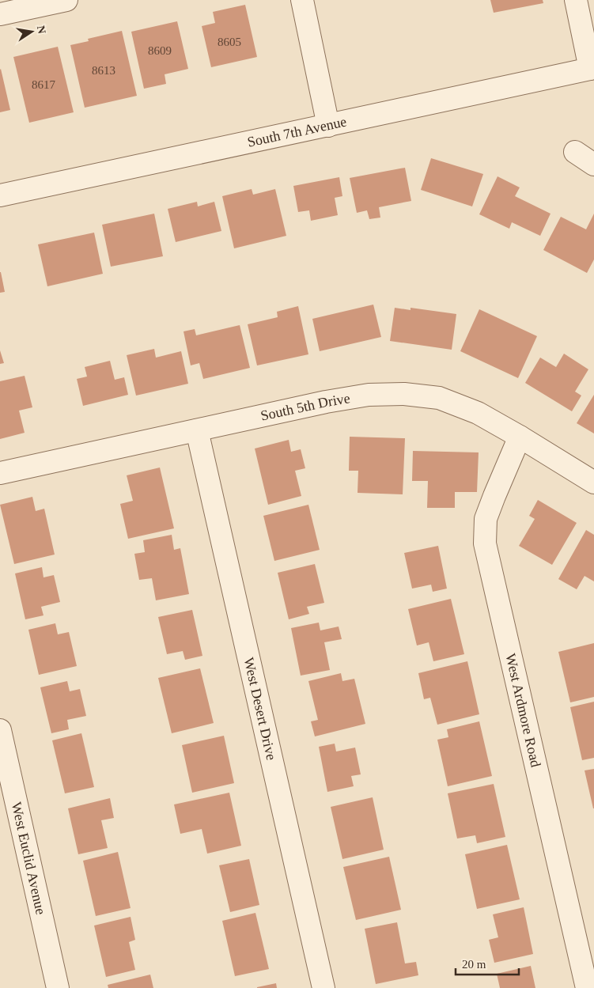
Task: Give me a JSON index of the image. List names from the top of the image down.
{
  "streets": {
    "street": [
      "South 7th Avenue",
      "South 5th Drive",
      "West Desert Drive",
      "West Ardmore Road",
      "West Euclid Avenue"
    ]
  },
  "crossings": [
    ["South 5th Drive", "West Desert Drive"],
    ["South 5th Drive", "West Ardmore Road"]
  ],
  "house_numbers": [
    "8605",
    "8609",
    "8613",
    "8617"
  ],
  "scale_bar": "20 m",
  "north": "right"
}
